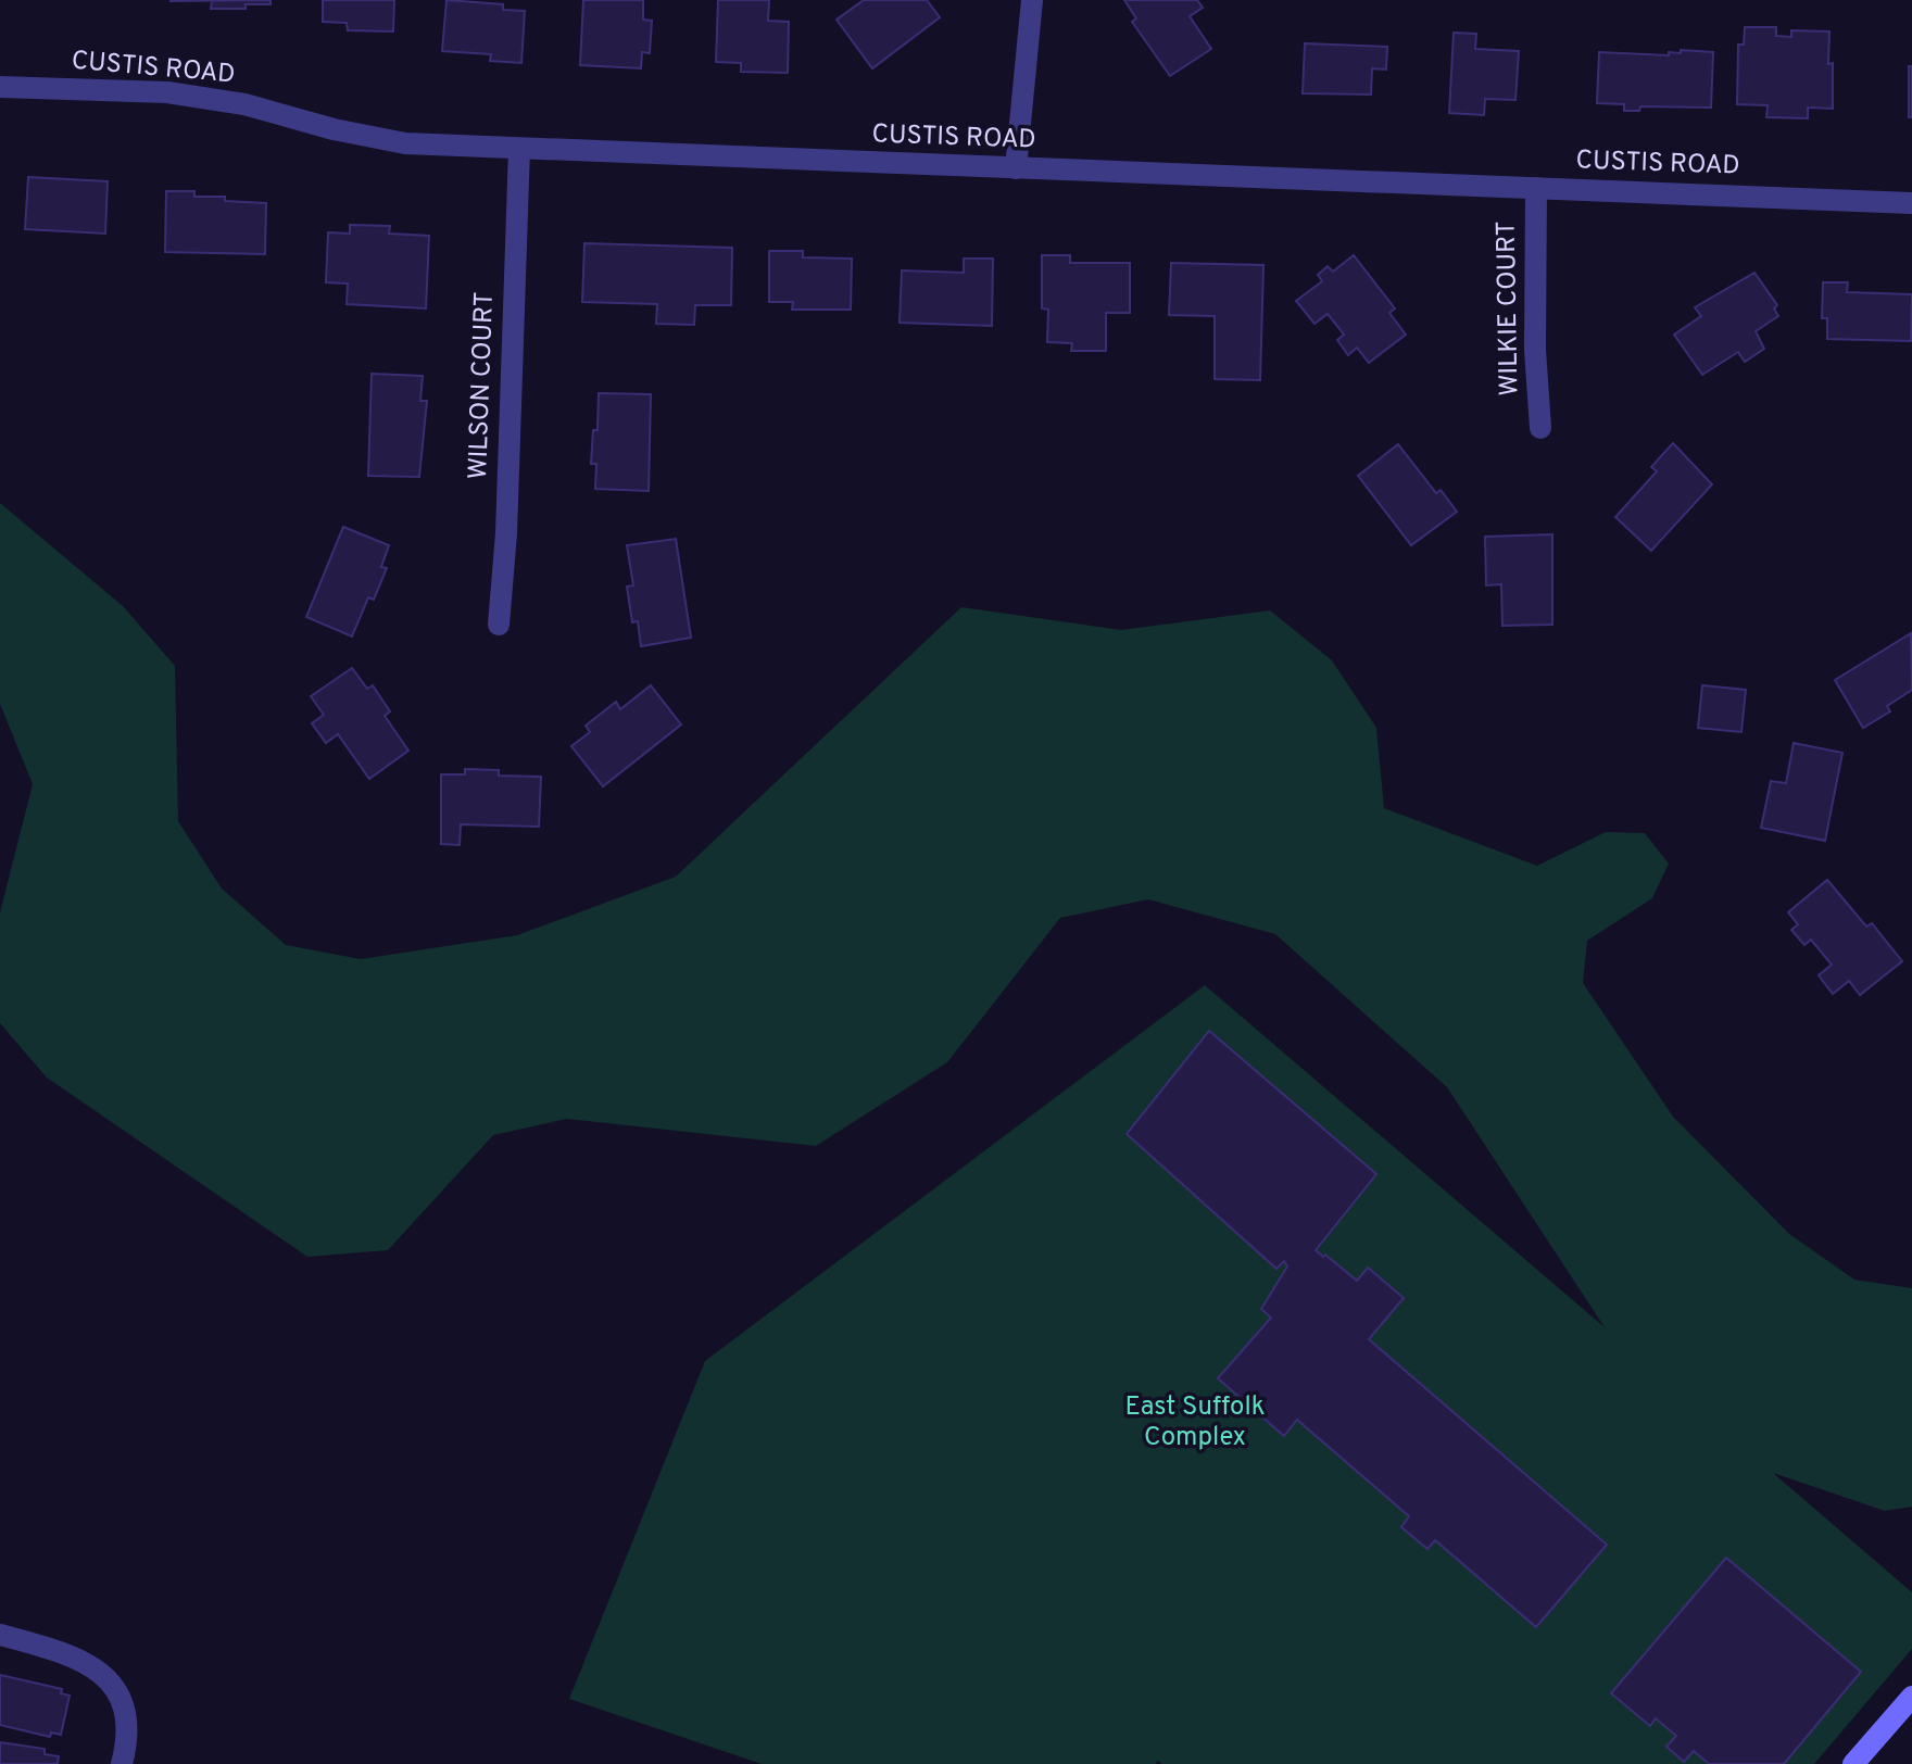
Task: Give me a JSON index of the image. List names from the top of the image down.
{
  "streets": {
    "street": ["CUSTIS ROAD", "WILKIE COURT", "WILSON COURT"]
  },
  "crossings": [
    ["CUSTIS ROAD", "WILKIE COURT"],
    ["CUSTIS ROAD", "WILSON COURT"]
  ],
  "parks": ["East Suffolk Complex"]
}
